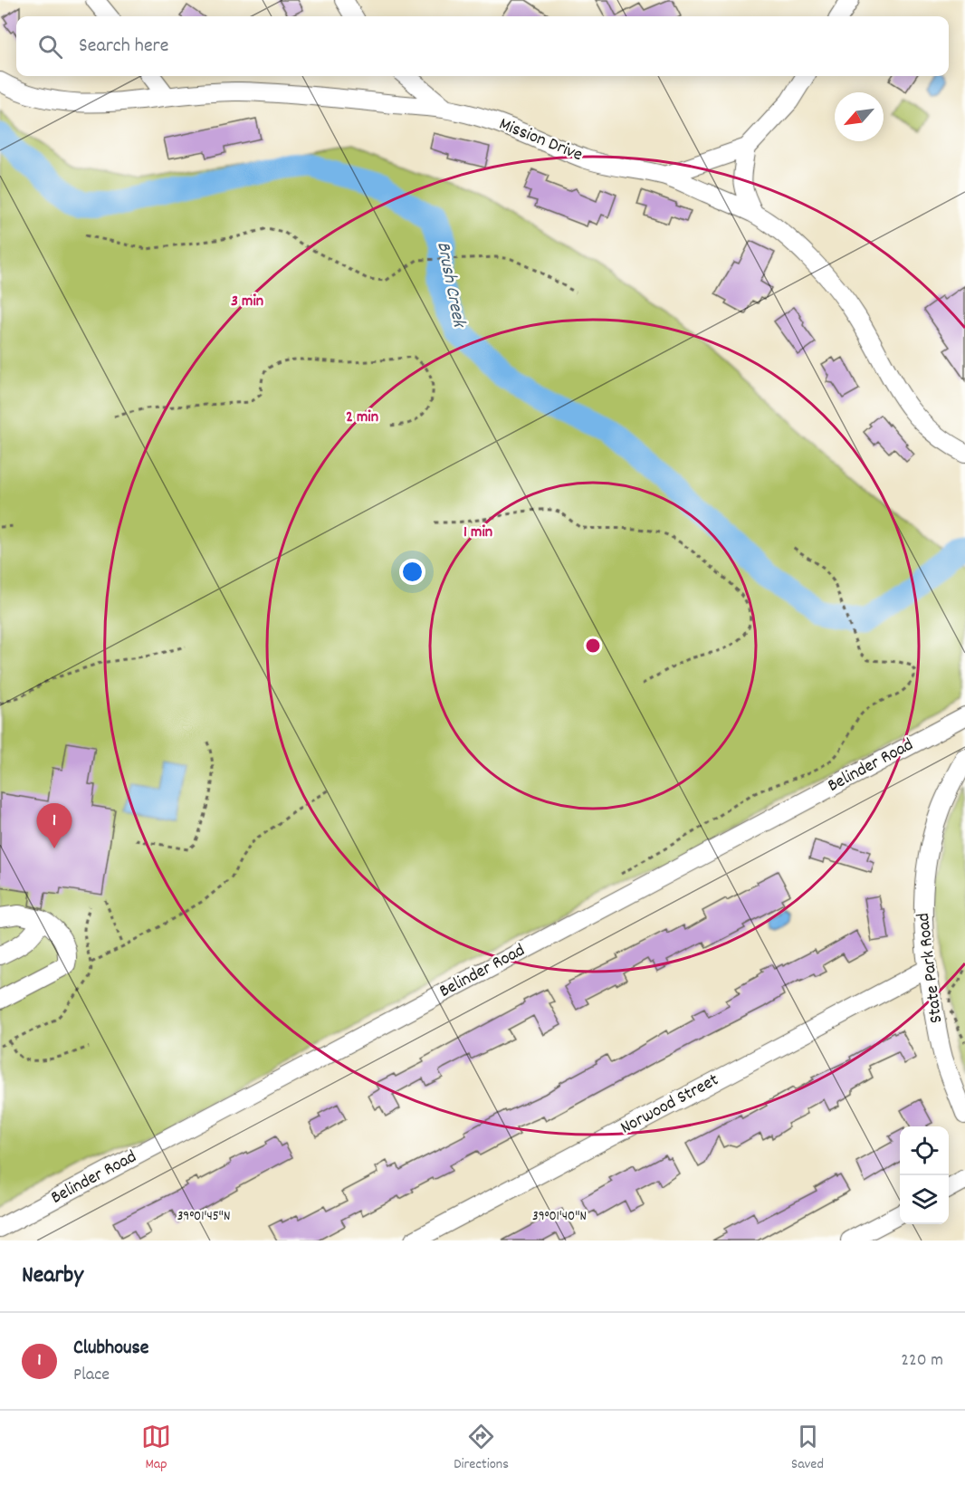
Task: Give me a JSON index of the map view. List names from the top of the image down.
{
  "streets": {
    "street": [
      "Mission Drive",
      "Belinder Road",
      "State Park Road",
      "Norwood Street"
    ]
  },
  "crossings": [
    ["State Park Road", "Norwood Street"]
  ],
  "water": ["Brush Creek"],
  "north": "bottom left",
  "page": {
    "search": "Search here",
    "pins": "1",
    "heading": "Nearby",
    "list": [
      {
        "mark": "1",
        "name": "Clubhouse",
        "note": "Place",
        "value": "220 m"
      }
    ],
    "nav": ["Map", "Directions", "Saved"]
  },
  "coordinates": ["39°01'45\"N", "39°01'40\"N"],
  "rings": ["3 min", "2 min", "1 min"]
}
